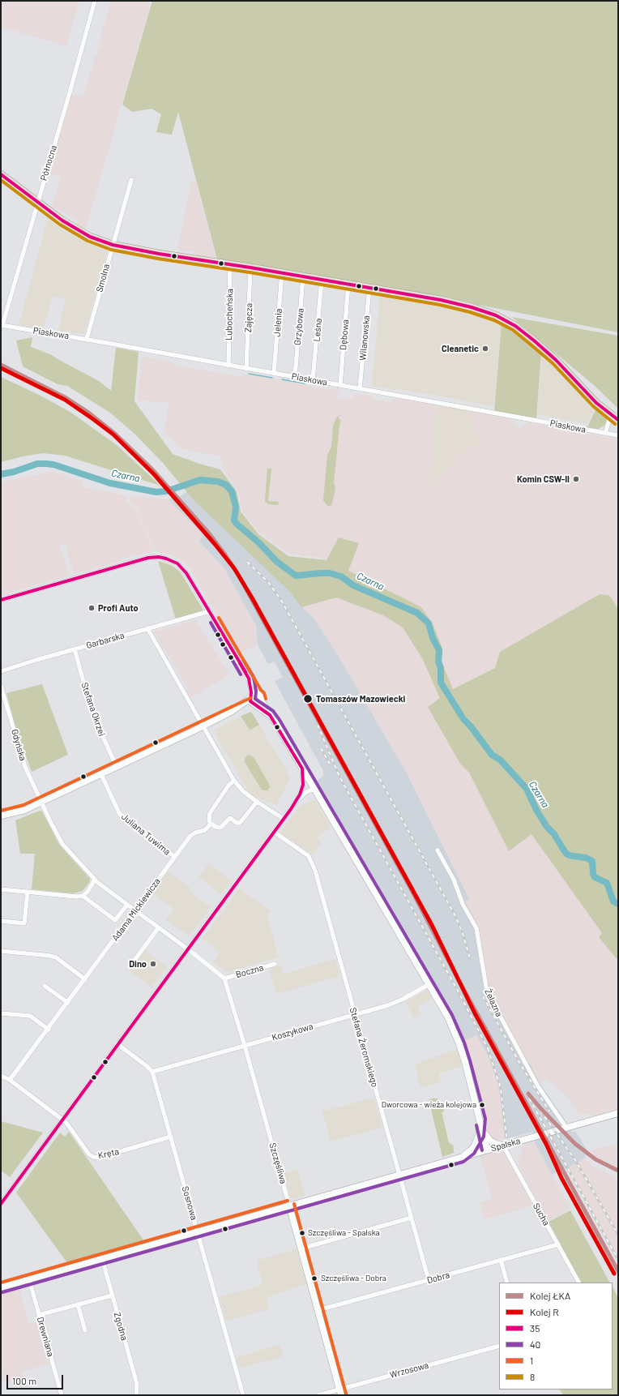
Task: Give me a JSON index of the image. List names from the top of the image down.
{
  "streets": {
    "street": [
      "Północna",
      "Smolna",
      "Lubocheńska",
      "Zajęcza",
      "Jelenia",
      "Grzybowa",
      "Leśna",
      "Piaskowa",
      "Dębowa",
      "Wilanowska",
      "Garbarska",
      "Stefana Okrzei",
      "Gdyńska",
      "Juliana Tuwima",
      "Adama Mickiewicza",
      "Boczna",
      "Żelazna",
      "Koszykowa",
      "Stefana Żeromskiego",
      "Spalska",
      "Kręta",
      "Szczęśliwa",
      "Sosnowa",
      "Sucha",
      "Dobra",
      "Zgodna",
      "Drewniana",
      "Wrzosowa"
    ]
  },
  "crossings": [
    ["Północna", "Piaskowa"],
    ["Smolna", "Piaskowa"],
    ["Lubocheńska", "Piaskowa"],
    ["Zajęcza", "Piaskowa"],
    ["Jelenia", "Piaskowa"],
    ["Grzybowa", "Piaskowa"],
    ["Leśna", "Piaskowa"],
    ["Piaskowa", "Dębowa"],
    ["Piaskowa", "Wilanowska"],
    ["Garbarska", "Stefana Okrzei"],
    ["Gdyńska", "Adama Mickiewicza"],
    ["Juliana Tuwima", "Adama Mickiewicza"],
    ["Boczna", "Szczęśliwa"],
    ["Żelazna", "Spalska"],
    ["Koszykowa", "Stefana Żeromskiego"],
    ["Koszykowa", "Szczęśliwa"],
    ["Koszykowa", "Sosnowa"],
    ["Stefana Żeromskiego", "Spalska"],
    ["Stefana Żeromskiego", "Dobra"],
    ["Spalska", "Szczęśliwa"],
    ["Spalska", "Sosnowa"],
    ["Spalska", "Sucha"],
    ["Spalska", "Zgodna"],
    ["Spalska", "Drewniana"],
    ["Kręta", "Sosnowa"],
    ["Szczęśliwa", "Dobra"],
    ["Szczęśliwa", "Wrzosowa"],
    ["Sucha", "Dobra"]
  ],
  "water": ["Czarna"],
  "places": [
    "Cleanetic",
    "Komin CSW-II",
    "Profi Auto",
    "Tomaszów Mazowiecki",
    "Dino",
    "Dworcowa - wieża kolejowa",
    "Szczęśliwa - Spalska",
    "Szczęśliwa - Dobra"
  ],
  "lines": [
    "transit line 35",
    "transit line 8",
    "rail line ŁKA",
    "rail line R",
    "transit line 1",
    "transit line 40"
  ],
  "legend": [
    "Kolej ŁKA",
    "Kolej R",
    "35",
    "40",
    "1",
    "8"
  ],
  "scale_bar": "100 m"
}
